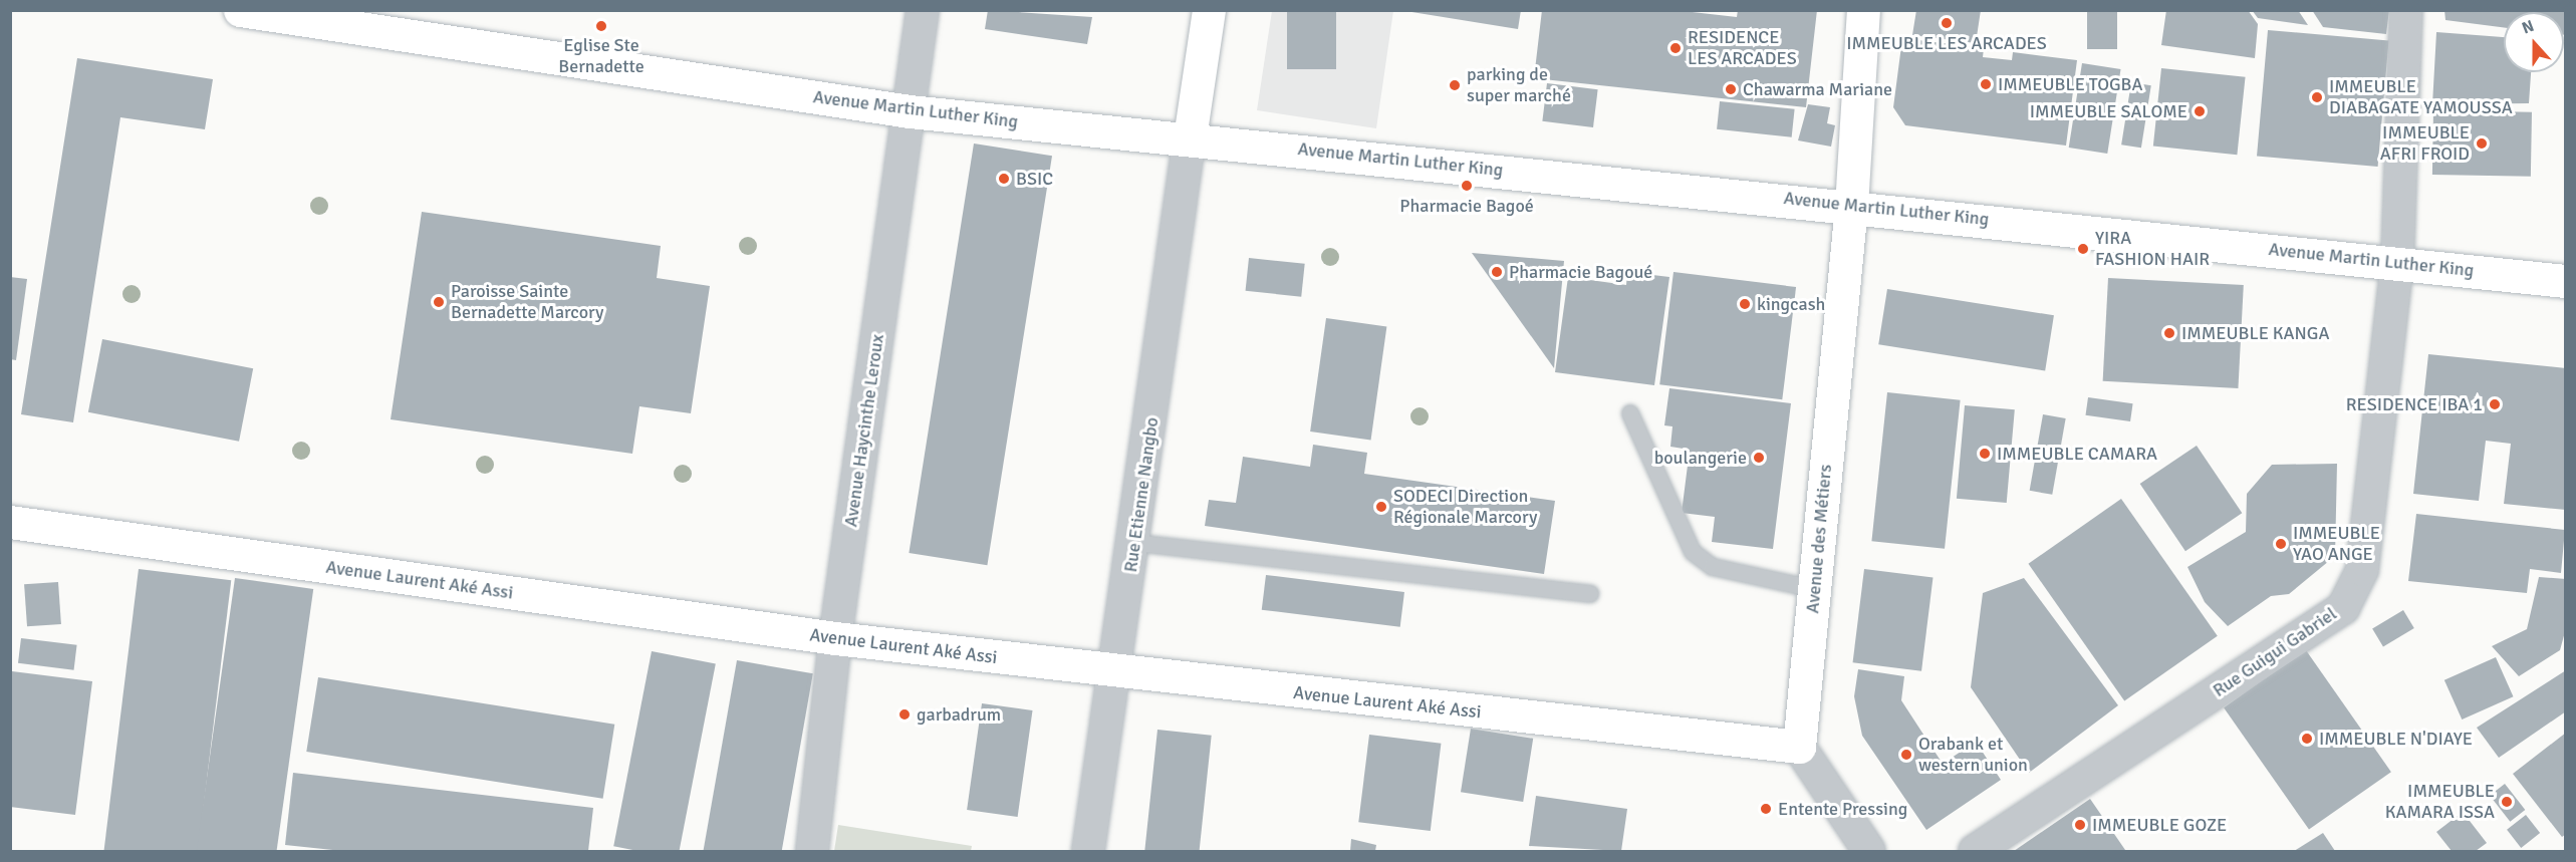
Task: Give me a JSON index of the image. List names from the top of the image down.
{
  "streets": {
    "street": [
      "Avenue Martin Luther King",
      "Avenue Haycinthe Leroux",
      "Rue Etienne Nangbo",
      "Avenue des Métiers",
      "Avenue Laurent Aké Assi",
      "Rue Guigui Gabriel"
    ]
  },
  "crossings": [
    ["Avenue Martin Luther King", "Avenue Haycinthe Leroux"],
    ["Avenue Martin Luther King", "Rue Etienne Nangbo"],
    ["Avenue Martin Luther King", "Avenue des Métiers"],
    ["Avenue Martin Luther King", "Rue Guigui Gabriel"],
    ["Avenue Haycinthe Leroux", "Avenue Laurent Aké Assi"],
    ["Rue Etienne Nangbo", "Avenue Laurent Aké Assi"],
    ["Avenue des Métiers", "Avenue Laurent Aké Assi"]
  ],
  "places": [
    "IMMEUBLE LES ARCADES",
    "Eglise Ste Bernadette",
    "RESIDENCE LES ARCADES",
    "IMMEUBLE TOGBA",
    "parking de super marché",
    "Chawarma Mariane",
    "IMMEUBLE DIABAGATE YAMOUSSA",
    "IMMEUBLE SALOME",
    "IMMEUBLE AFRI FROID",
    "BSIC",
    "Pharmacie Bagoé",
    "YIRA FASHION HAIR",
    "Pharmacie Bagoué",
    "Paroisse Sainte Bernadette Marcory",
    "kingcash",
    "IMMEUBLE KANGA",
    "RESIDENCE IBA 1",
    "IMMEUBLE CAMARA",
    "boulangerie",
    "SODECI Direction Régionale Marcory",
    "IMMEUBLE YAO ANGE",
    "garbadrum",
    "IMMEUBLE N'DIAYE",
    "Orabank et western union",
    "IMMEUBLE KAMARA ISSA",
    "Entente Pressing",
    "IMMEUBLE GOZE"
  ],
  "north": "top"
}
